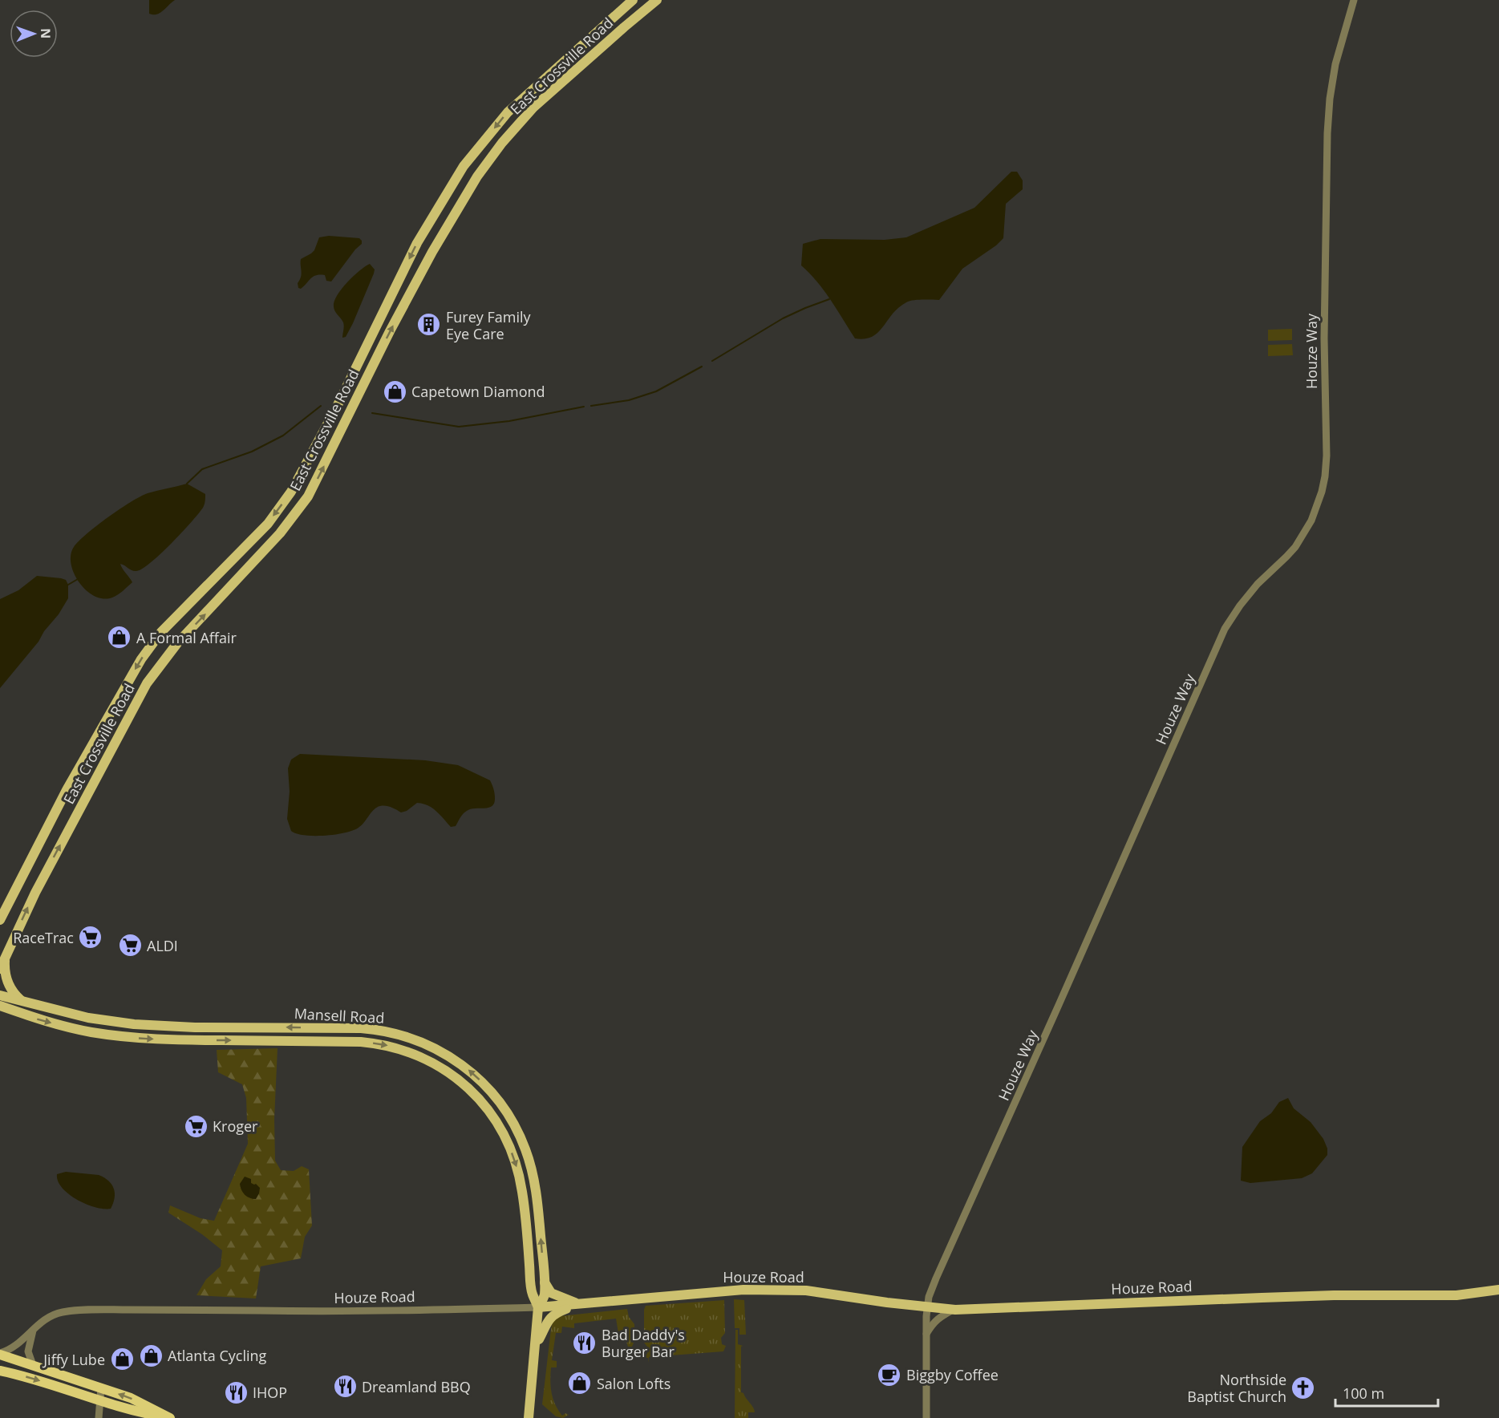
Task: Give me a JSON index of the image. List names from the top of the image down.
{
  "streets": {
    "main road": ["East Crossville Road", "Mansell Road", "Houze Road"],
    "street": ["Houze Way"]
  },
  "crossings": [
    ["Houze Way", "Houze Road"],
    ["Mansell Road", "Houze Road"]
  ],
  "places": {
    "building": ["Furey Family Eye Care"],
    "shop": [
      "Capetown Diamond",
      "A Formal Affair",
      "Atlanta Cycling",
      "Jiffy Lube",
      "Salon Lofts"
    ],
    "supermarket": ["RaceTrac", "ALDI", "Kroger"],
    "restaurant": ["Bad Daddy's Burger Bar", "Dreamland BBQ", "IHOP"],
    "cafe": ["Biggby Coffee"],
    "church": ["Northside Baptist Church"]
  },
  "scale_bar": "100 m",
  "north": "right"
}
